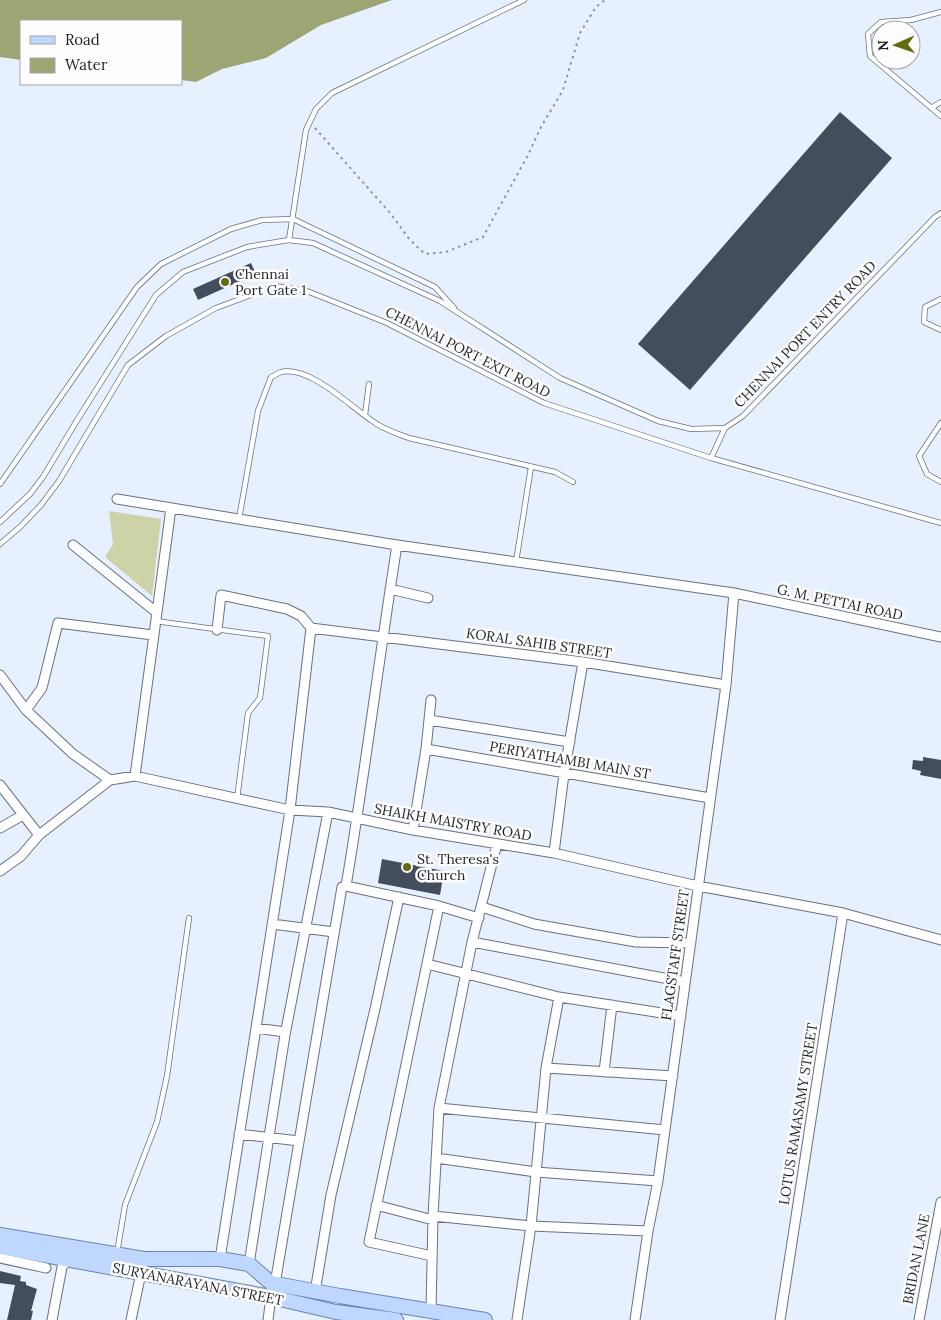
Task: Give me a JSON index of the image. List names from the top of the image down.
{
  "streets": {
    "main road": ["SURYANARAYANA STREET"],
    "street": [
      "G. M. PETTAI ROAD",
      "KORAL SAHIB STREET",
      "PERIYATHAMBI MAIN ST",
      "SHAIKH MAISTRY ROAD",
      "FLAGSTAFF STREET",
      "LOTUS RAMASAMY STREET",
      "BRIDAN LANE"
    ],
    "lane": ["CHENNAI PORT ENTRY ROAD", "CHENNAI PORT EXIT ROAD"]
  },
  "crossings": [
    ["G. M. PETTAI ROAD", "FLAGSTAFF STREET"],
    ["KORAL SAHIB STREET", "FLAGSTAFF STREET"],
    ["PERIYATHAMBI MAIN ST", "FLAGSTAFF STREET"],
    ["SHAIKH MAISTRY ROAD", "FLAGSTAFF STREET"],
    ["SHAIKH MAISTRY ROAD", "LOTUS RAMASAMY STREET"]
  ],
  "places": ["Chennai Port Gate 1", "St. Theresa's Church"],
  "legend": ["Road", "Water"],
  "north": "left"
}
